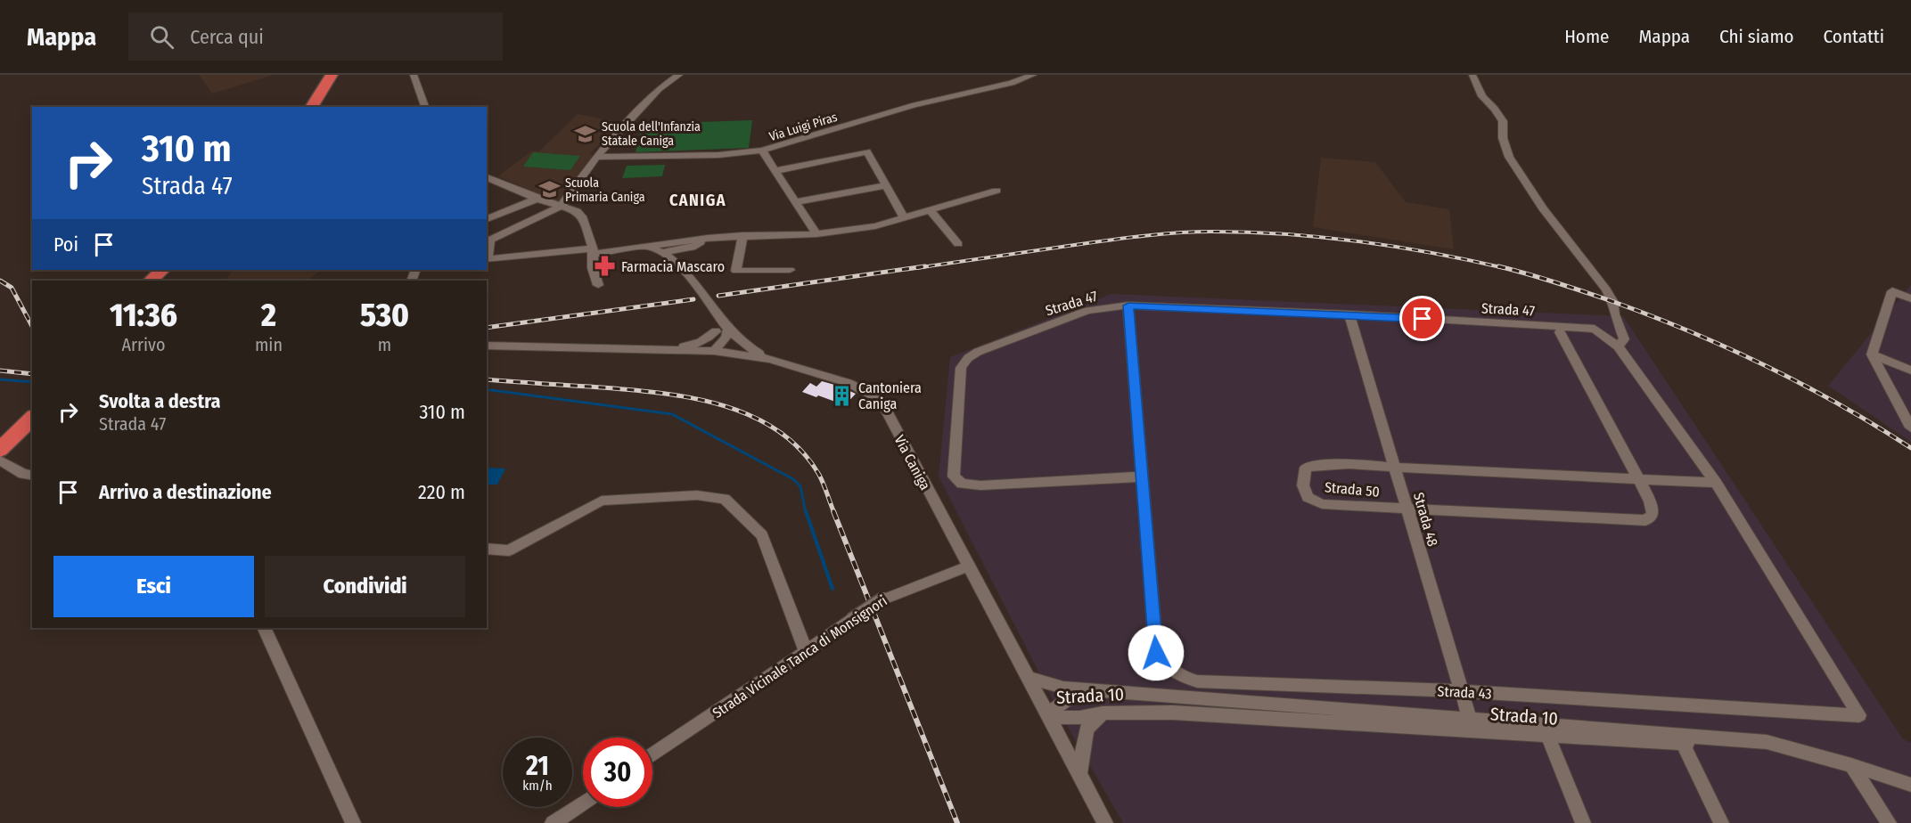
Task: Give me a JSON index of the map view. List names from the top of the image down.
{
  "streets": {
    "street": [
      "Via Luigi Piras",
      "Strada 47",
      "Via Caniga",
      "Strada 50",
      "Strada 48",
      "Strada Vicinale Tanca di Monsignori",
      "Strada 43",
      "Strada 10"
    ]
  },
  "crossings": [
    ["Strada 47", "Strada 50"],
    ["Strada 47", "Strada 48"],
    ["Strada 47", "Strada 43"],
    ["Via Caniga", "Strada Vicinale Tanca di Monsignori"],
    ["Via Caniga", "Strada 10"],
    ["Strada 50", "Strada 48"],
    ["Strada 50", "Strada 43"],
    ["Strada 48", "Strada 43"],
    ["Strada 48", "Strada 10"]
  ],
  "districts": ["CANIGA"],
  "places": {
    "school or university": ["Scuola dell'Infanzia Statale Caniga", "Scuola Primaria Caniga"],
    "pharmacy": ["Farmacia Mascaro"],
    "building": ["Cantoniera Caniga"]
  },
  "page": {
    "header": "Mappa",
    "search": "Cerca qui",
    "nav": [
      "Home",
      "Mappa",
      "Chi siamo",
      "Contatti"
    ],
    "turn": ["310 m", "Strada 47"],
    "then": "Poi",
    "eta": [
      "11:36",
      "Arrivo",
      "2",
      "min",
      "530",
      "m"
    ],
    "list": [
      {
        "name": "Svolta a destra",
        "note": "Strada 47",
        "value": "310 m"
      },
      {
        "name": "Arrivo a destinazione",
        "value": "220 m"
      }
    ],
    "buttons": ["Esci", "Condividi"],
    "speed": "21 km/h",
    "limit": "30"
  }
}
